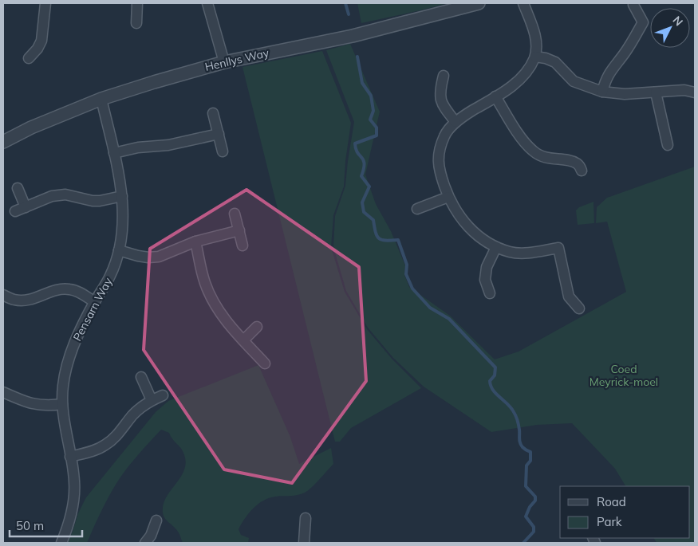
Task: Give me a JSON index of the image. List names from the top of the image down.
{
  "streets": {
    "street": ["Henllys Way", "Pensarn Way"]
  },
  "crossings": [
    ["Henllys Way", "Pensarn Way"]
  ],
  "parks": ["Coed Meyrick-moel"],
  "legend": ["Road", "Park"],
  "scale_bar": "50 m",
  "north": "top right"
}
